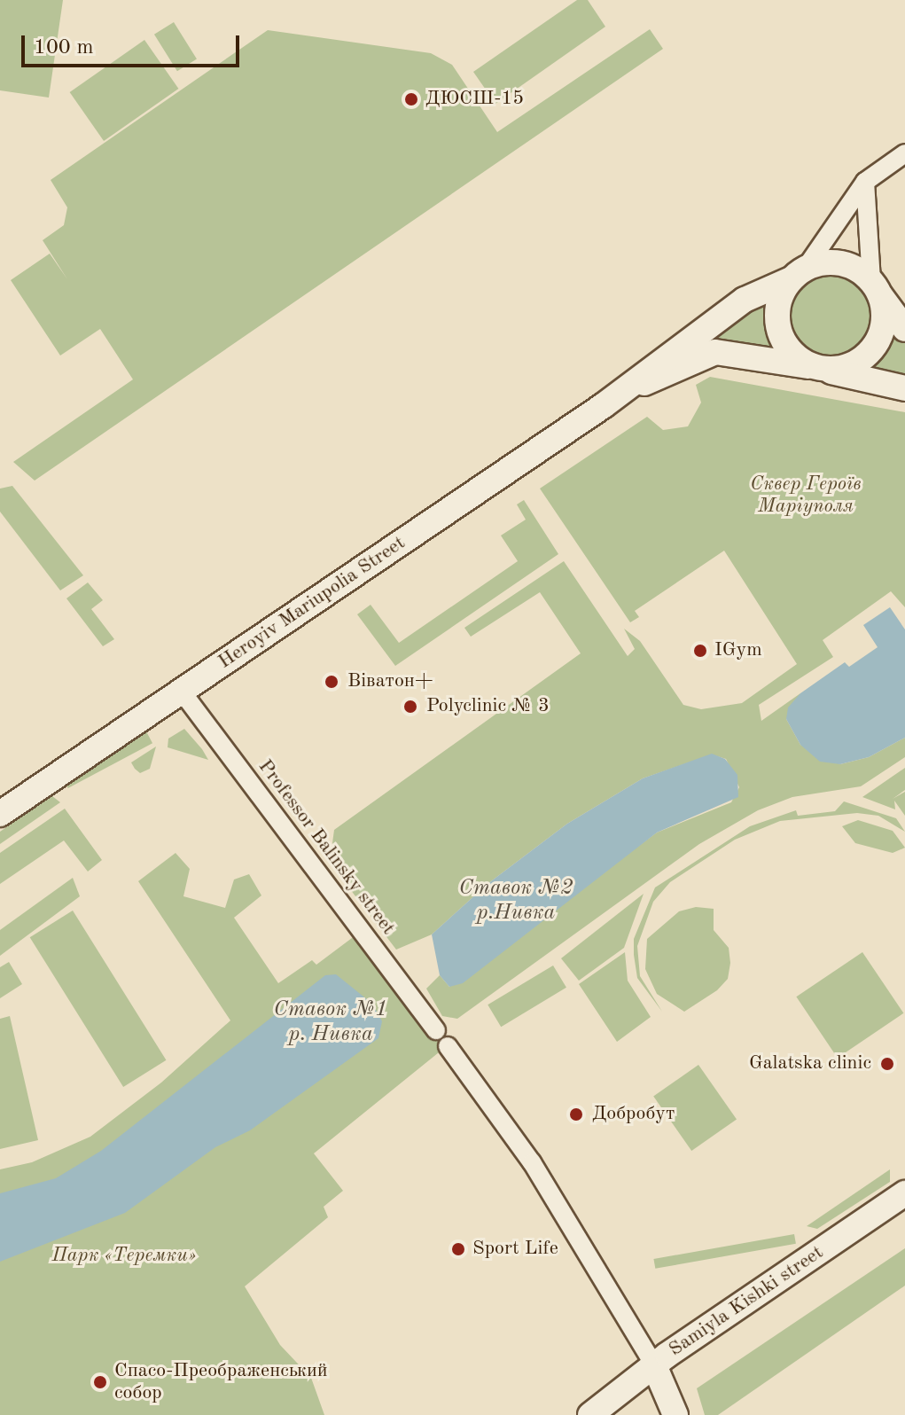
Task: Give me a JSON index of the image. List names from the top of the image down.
{
  "streets": {
    "street": ["Heroyiv Mariupolia Street", "Professor Balinsky street", "Samiyla Kishki street"]
  },
  "crossings": [
    ["Heroyiv Mariupolia Street", "Professor Balinsky street"]
  ],
  "water": ["Ставок №2 р.Нивка", "Ставок №1 р. Нивка"],
  "parks": ["Сквер Героїв Маріуполя", "Парк «Теремки»"],
  "places": [
    "ДЮСШ-15",
    "IGym",
    "Віватон+",
    "Polyclinic № 3",
    "Galatska clinic",
    "Добробут",
    "Sport Life",
    "Спасо-Преображенський собор"
  ],
  "scale_bar": "100 m"
}
